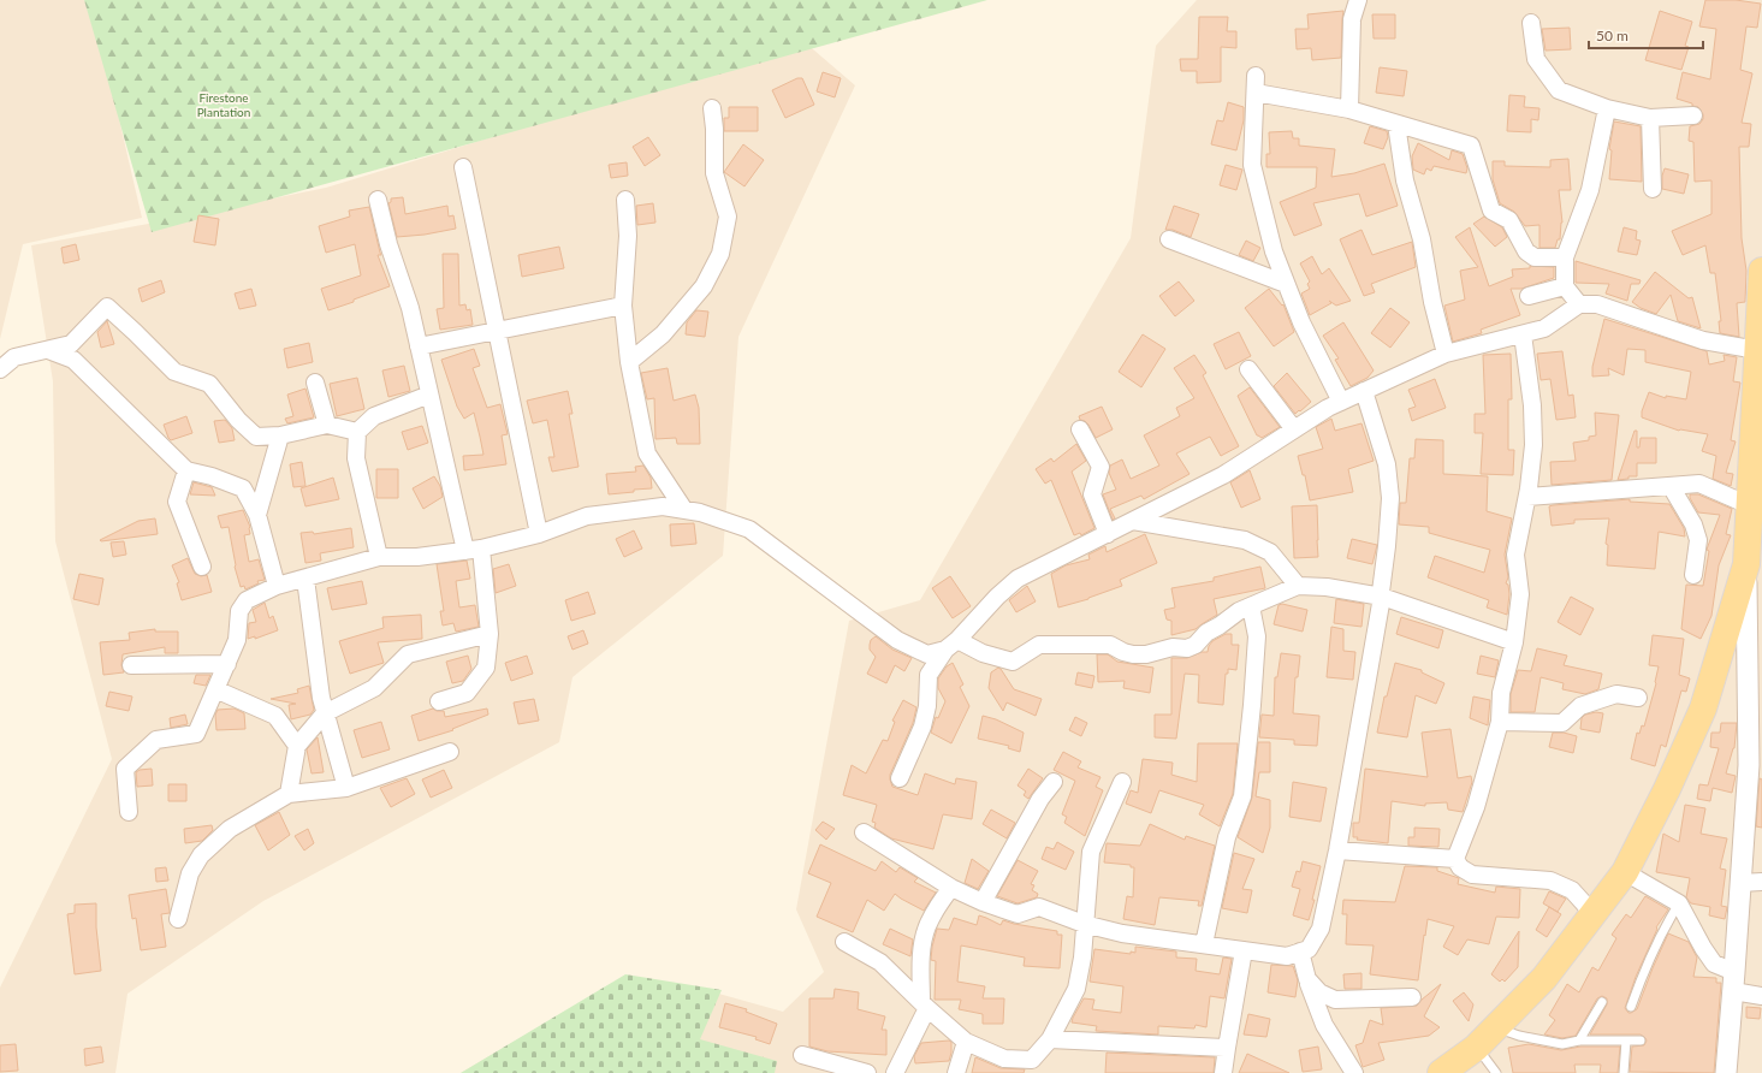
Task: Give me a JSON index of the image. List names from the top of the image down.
{
  "parks": ["Firestone Plantation"],
  "scale_bar": "50 m"
}
